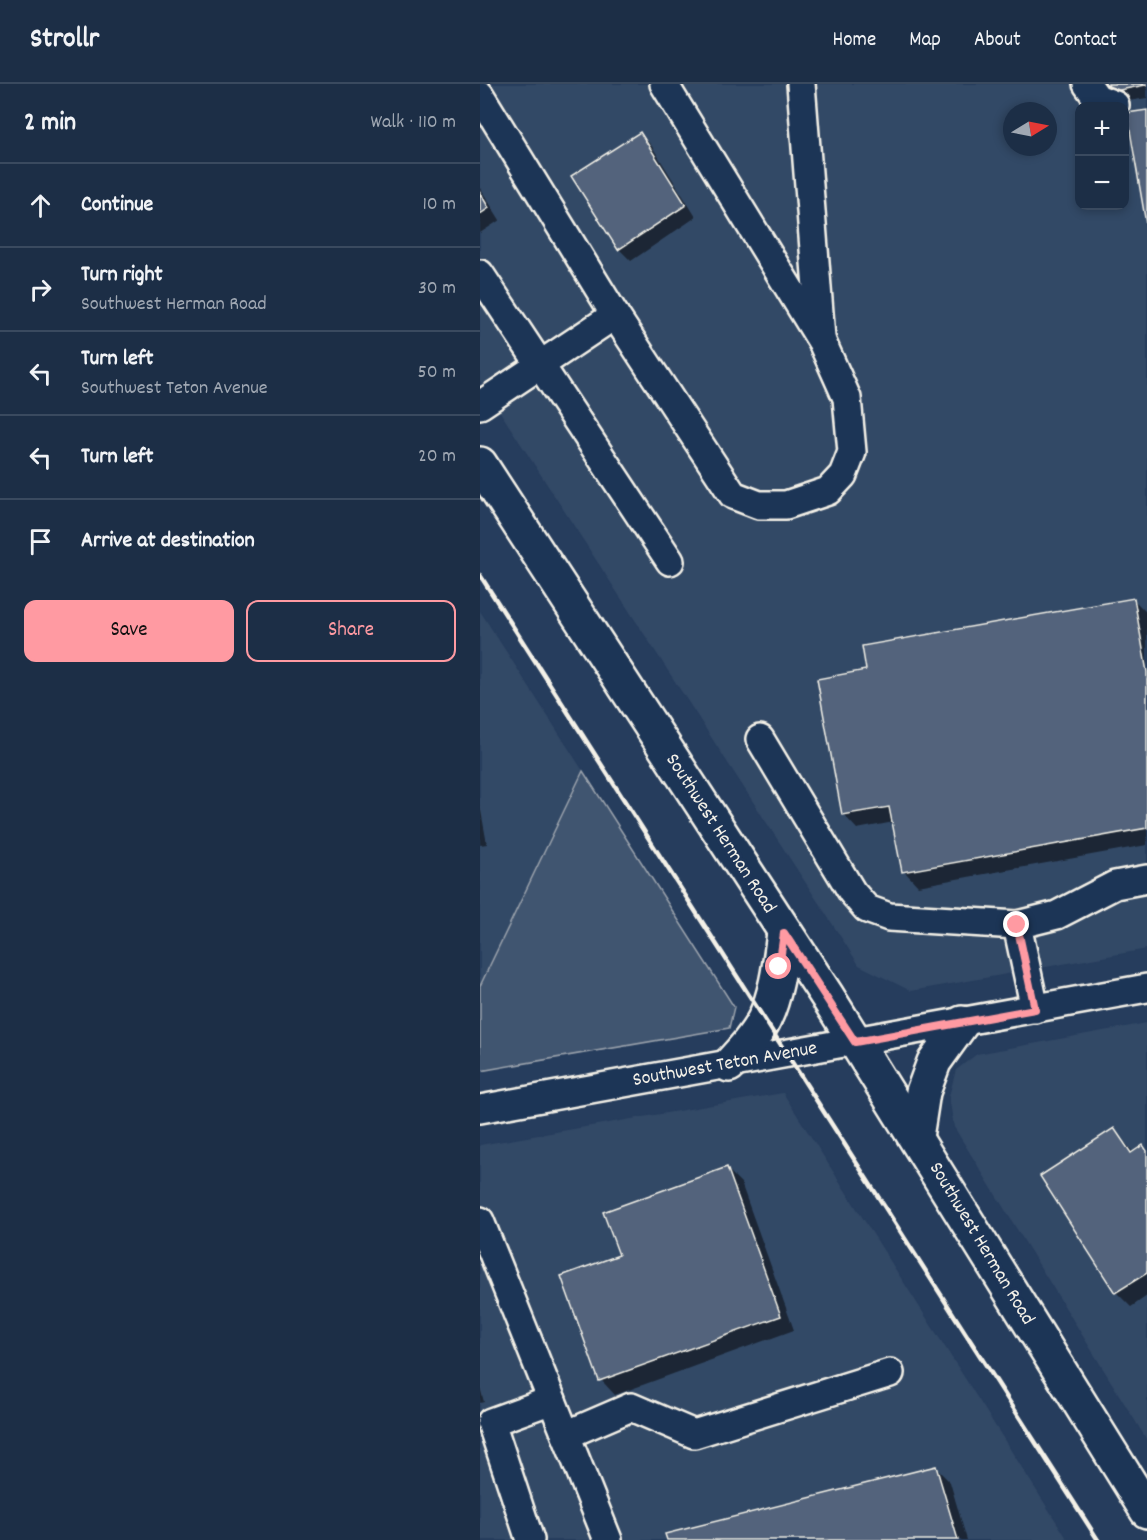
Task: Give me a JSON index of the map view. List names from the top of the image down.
{
  "streets": {
    "main road": ["Southwest Herman Road"],
    "street": ["Southwest Teton Avenue"]
  },
  "crossings": [
    ["Southwest Herman Road", "Southwest Teton Avenue"]
  ],
  "north": "right",
  "page": {
    "header": "Strollr",
    "nav": [
      "Home",
      "Map",
      "About",
      "Contact"
    ],
    "heading": ["2 min", "Walk · 110 m"],
    "map_buttons": ["+", "−"],
    "list": [
      ["Continue", "10 m"],
      ["Turn right", "Southwest Herman Road", "30 m"],
      ["Turn left", "Southwest Teton Avenue", "50 m"],
      ["Turn left", "20 m"],
      "Arrive at destination"
    ],
    "buttons": ["Save", "Share"]
  }
}
